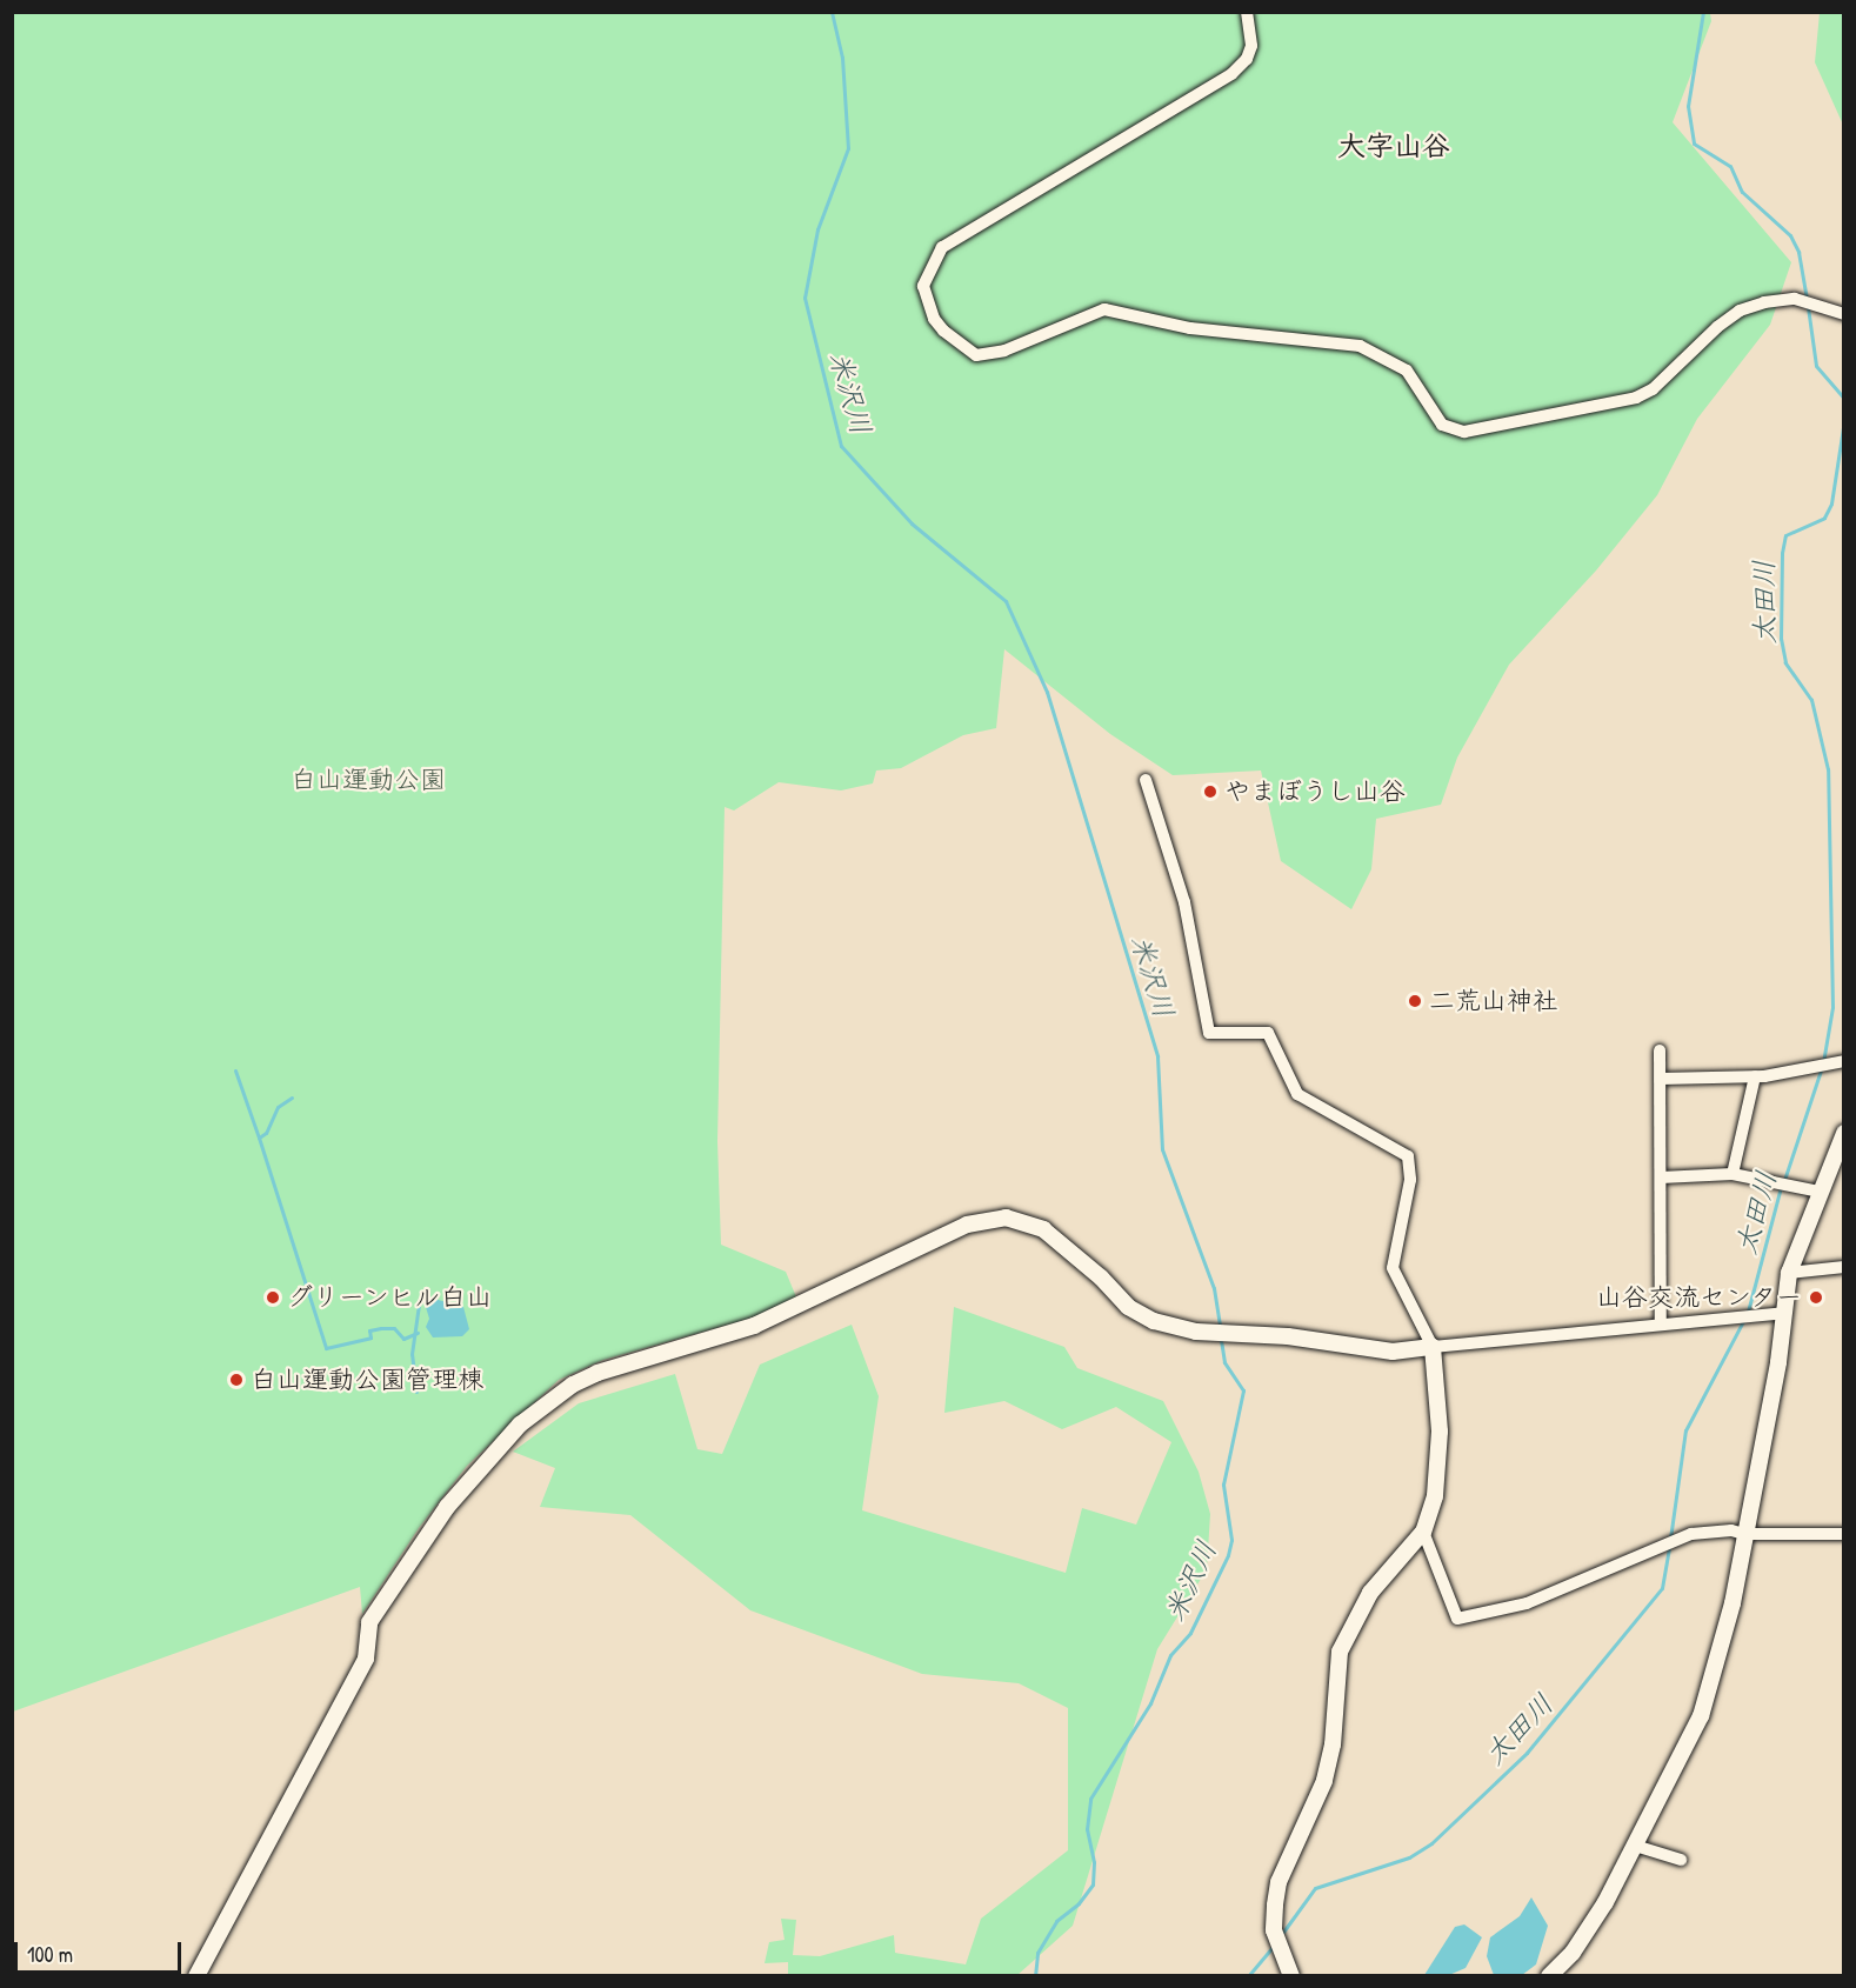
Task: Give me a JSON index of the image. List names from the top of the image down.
{
  "districts": ["大字山谷"],
  "water": ["米沢川", "太田川"],
  "parks": ["白山運動公園"],
  "places": [
    "やまぼうし山谷",
    "二荒山神社",
    "グリーンヒル白山",
    "山谷交流センター",
    "白山運動公園管理棟"
  ],
  "scale_bar": "100 m"
}
